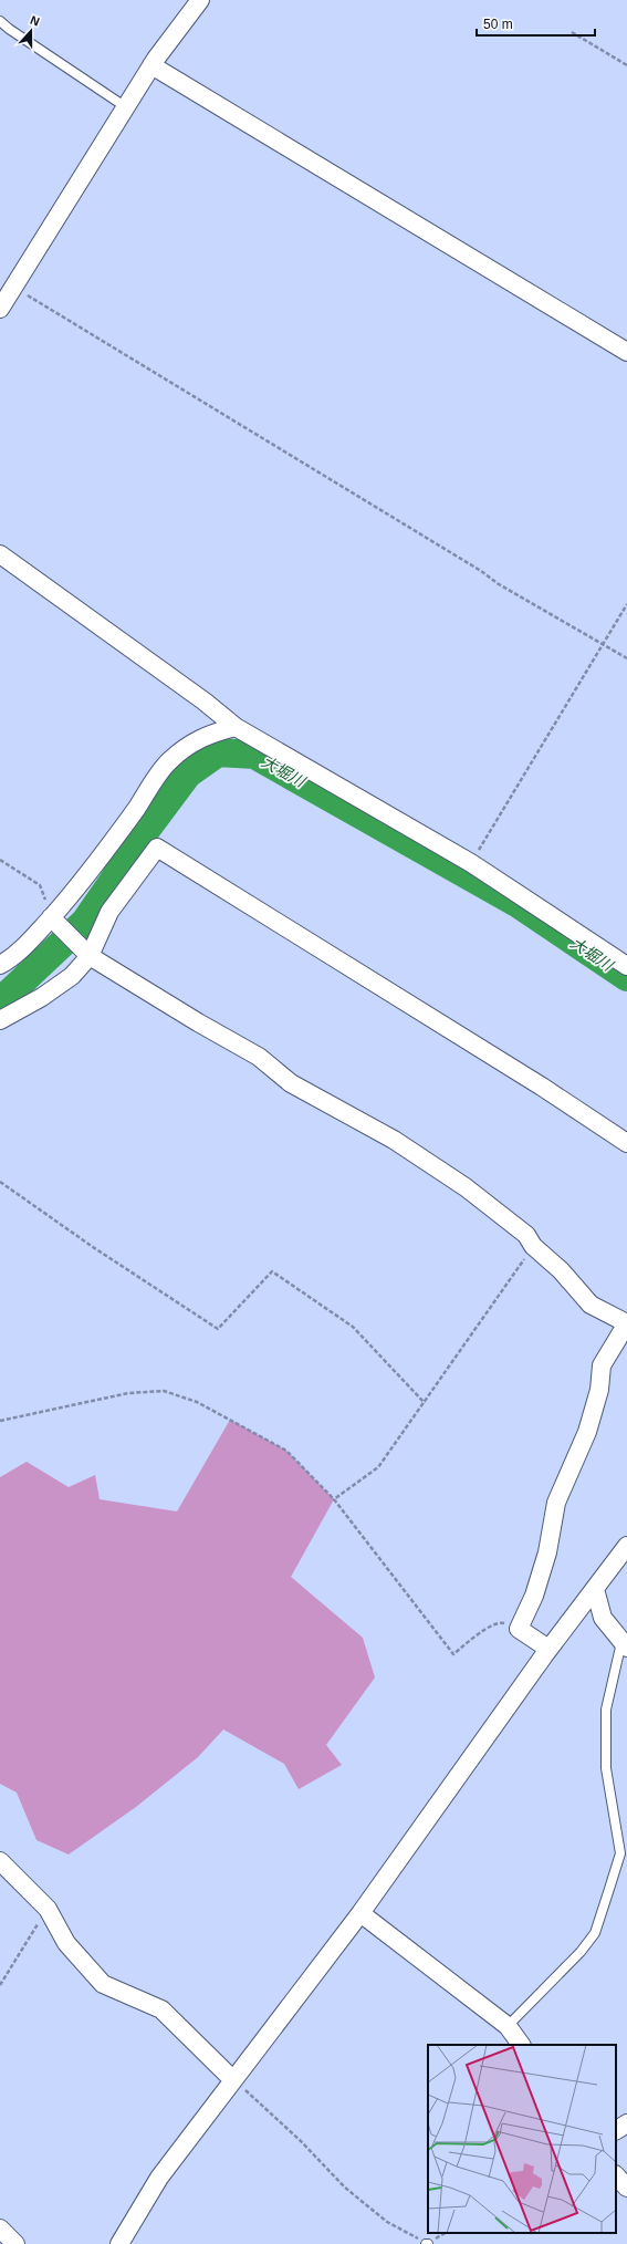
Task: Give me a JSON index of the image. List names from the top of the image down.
{
  "water": ["大堀川"],
  "scale_bar": "50 m",
  "north": "top"
}
